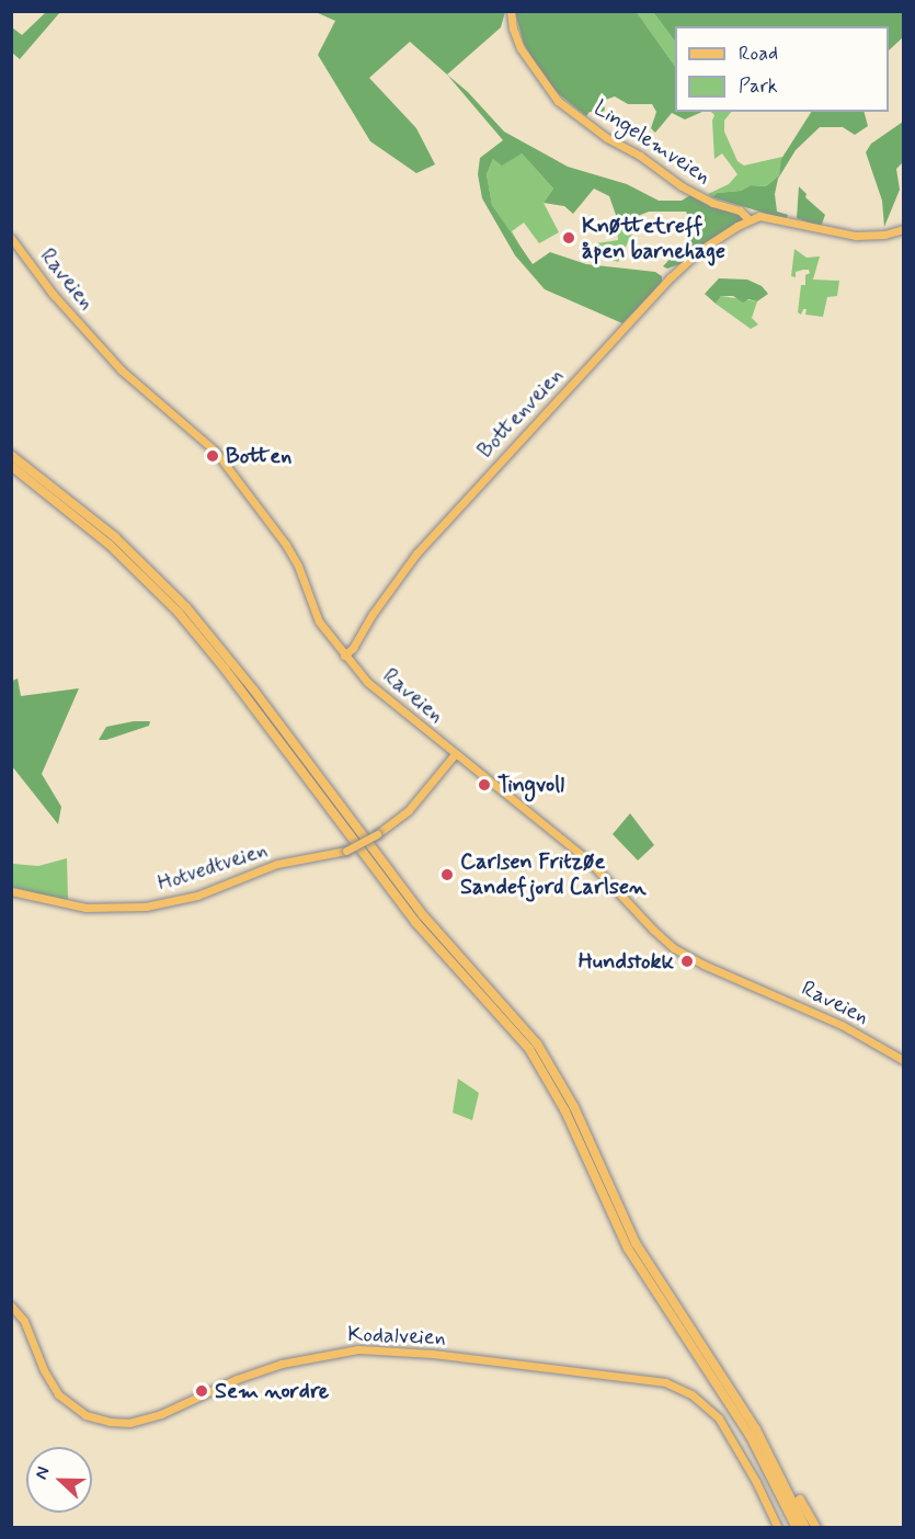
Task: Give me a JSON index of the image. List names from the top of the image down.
{
  "streets": {
    "main road": [
      "Lingelemveien",
      "Raveien",
      "Bottenveien",
      "Hotvedtveien",
      "Kodalveien"
    ]
  },
  "crossings": [
    ["Lingelemveien", "Bottenveien"],
    ["Raveien", "Bottenveien"],
    ["Raveien", "Hotvedtveien"]
  ],
  "places": [
    "Knøttetreff åpen barnehage",
    "Botten",
    "Tingvoll",
    "Carlsen Fritzøe Sandefjord Carlsen",
    "Hundstokk",
    "Sem nordre"
  ],
  "legend": ["Road", "Park"],
  "north": "left"
}
